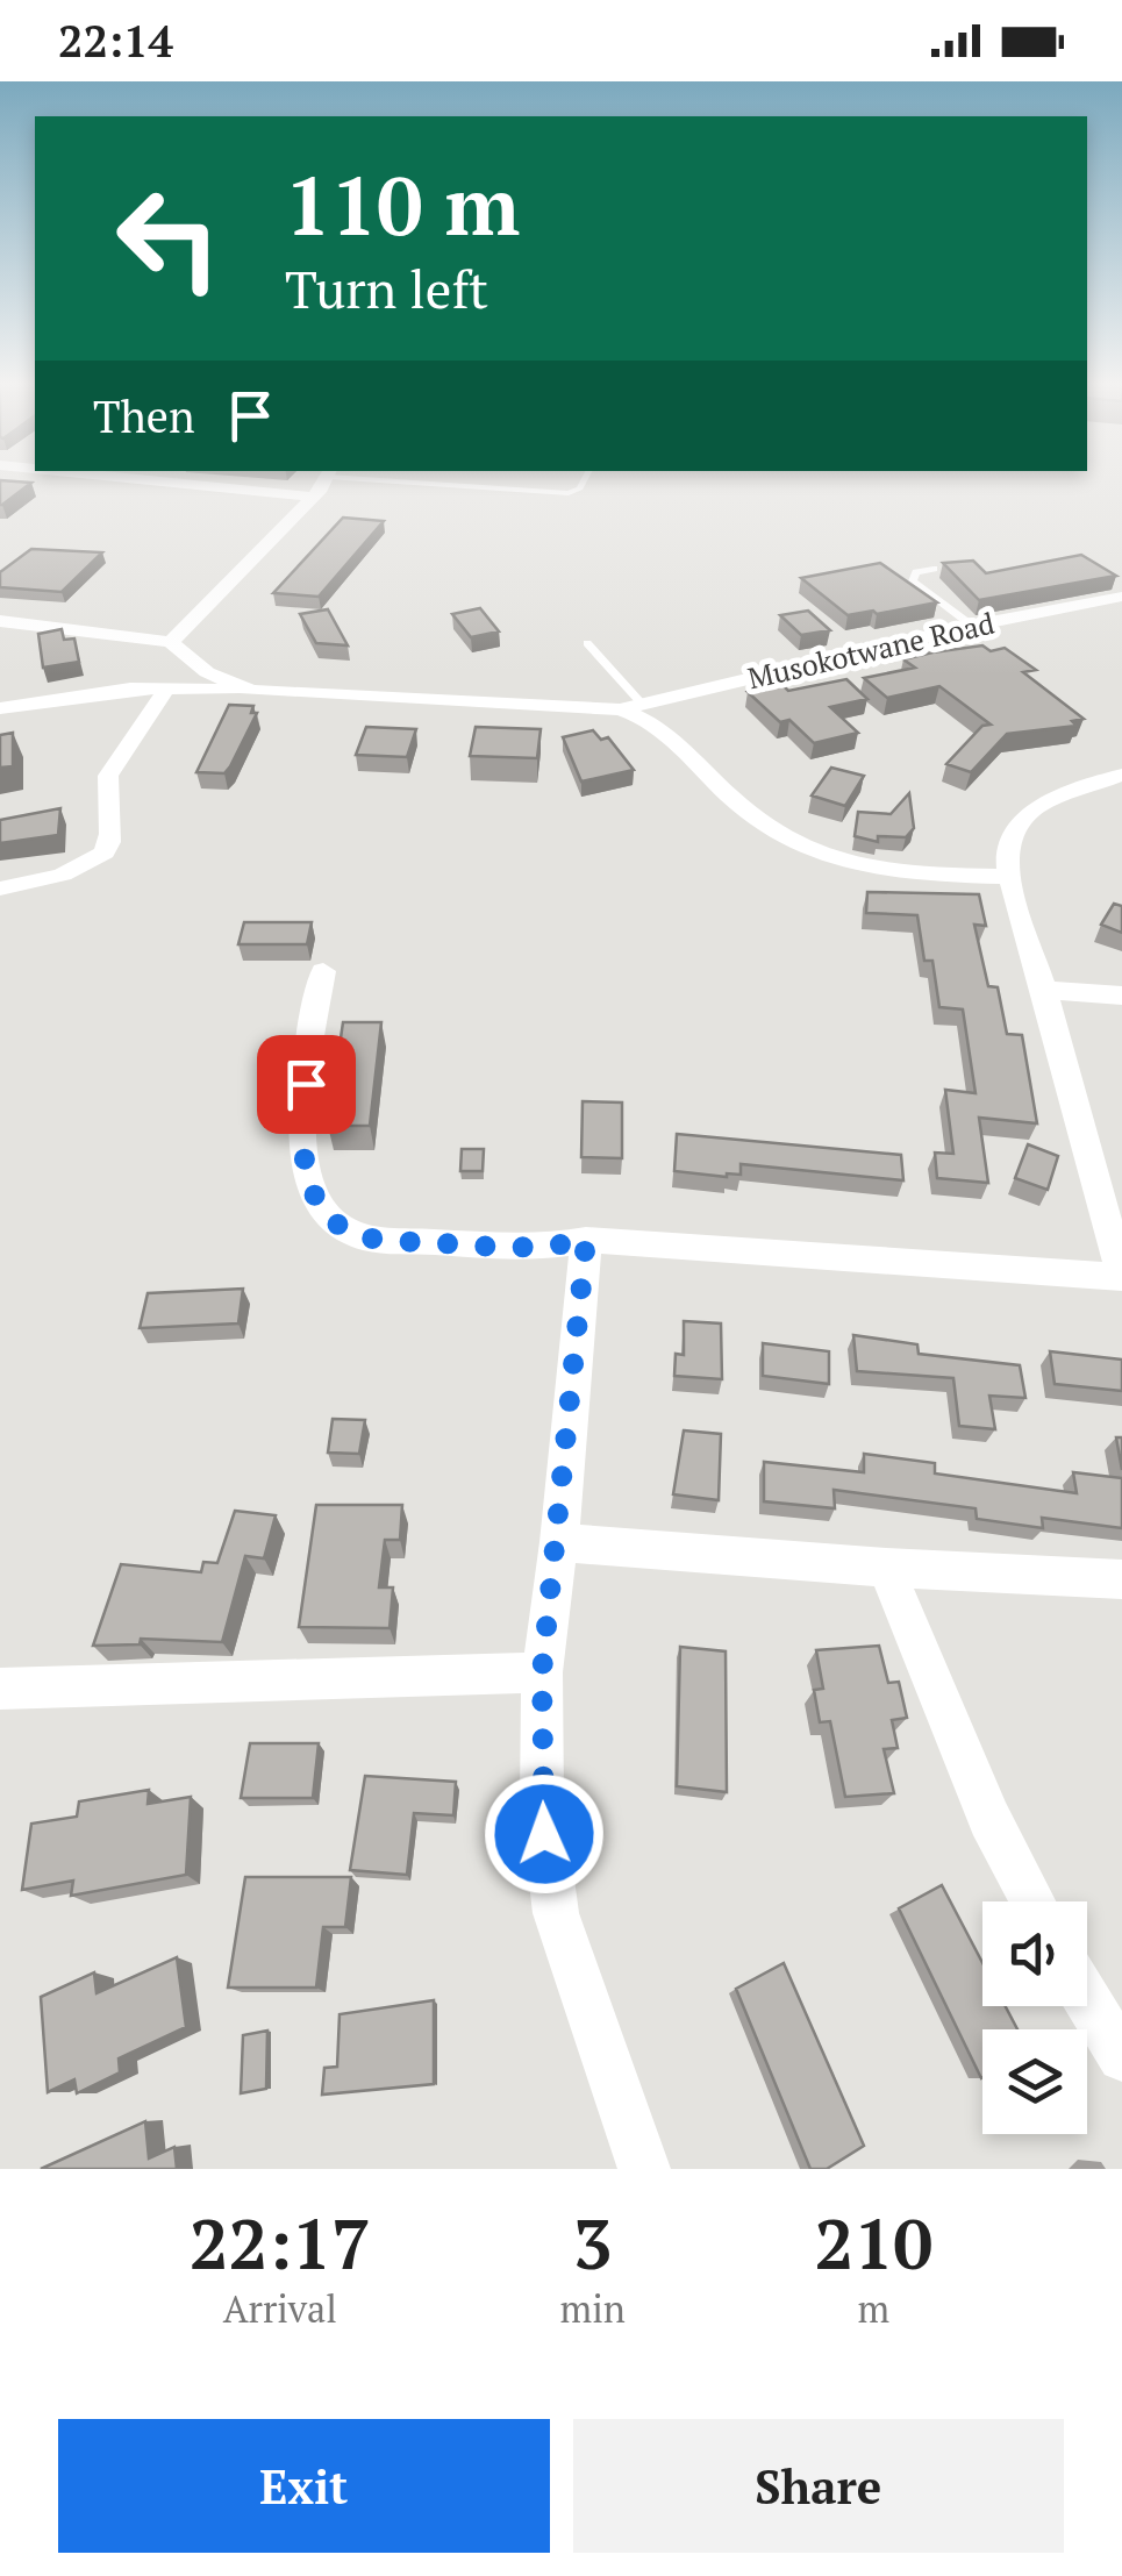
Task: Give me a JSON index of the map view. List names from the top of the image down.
{
  "streets": {
    "street": ["Musokotwane Road"]
  },
  "page": {
    "status": "22:14",
    "turn": ["110 m", "Turn left"],
    "then": "Then",
    "eta": [
      "22:17",
      "Arrival",
      "3",
      "min",
      "210",
      "m"
    ],
    "buttons": ["Exit", "Share"]
  }
}
